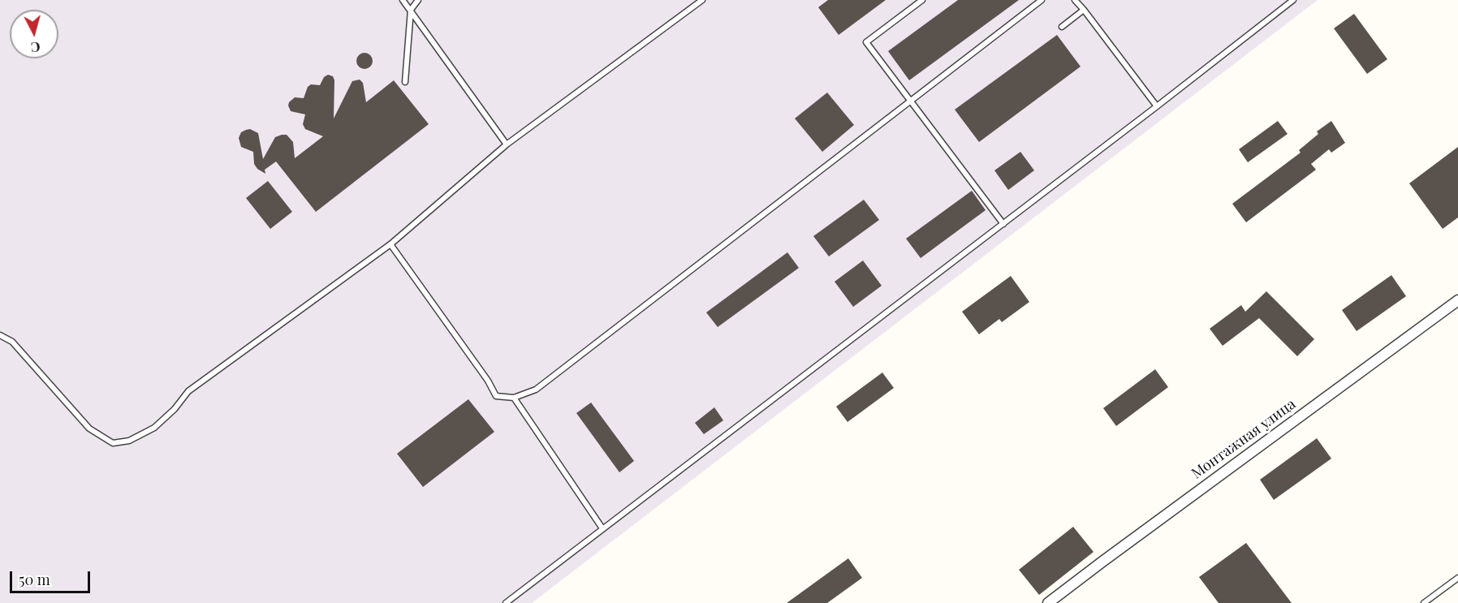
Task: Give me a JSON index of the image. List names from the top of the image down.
{
  "streets": {
    "street": ["Монтажная улица"]
  },
  "scale_bar": "50 m",
  "north": "bottom"
}
